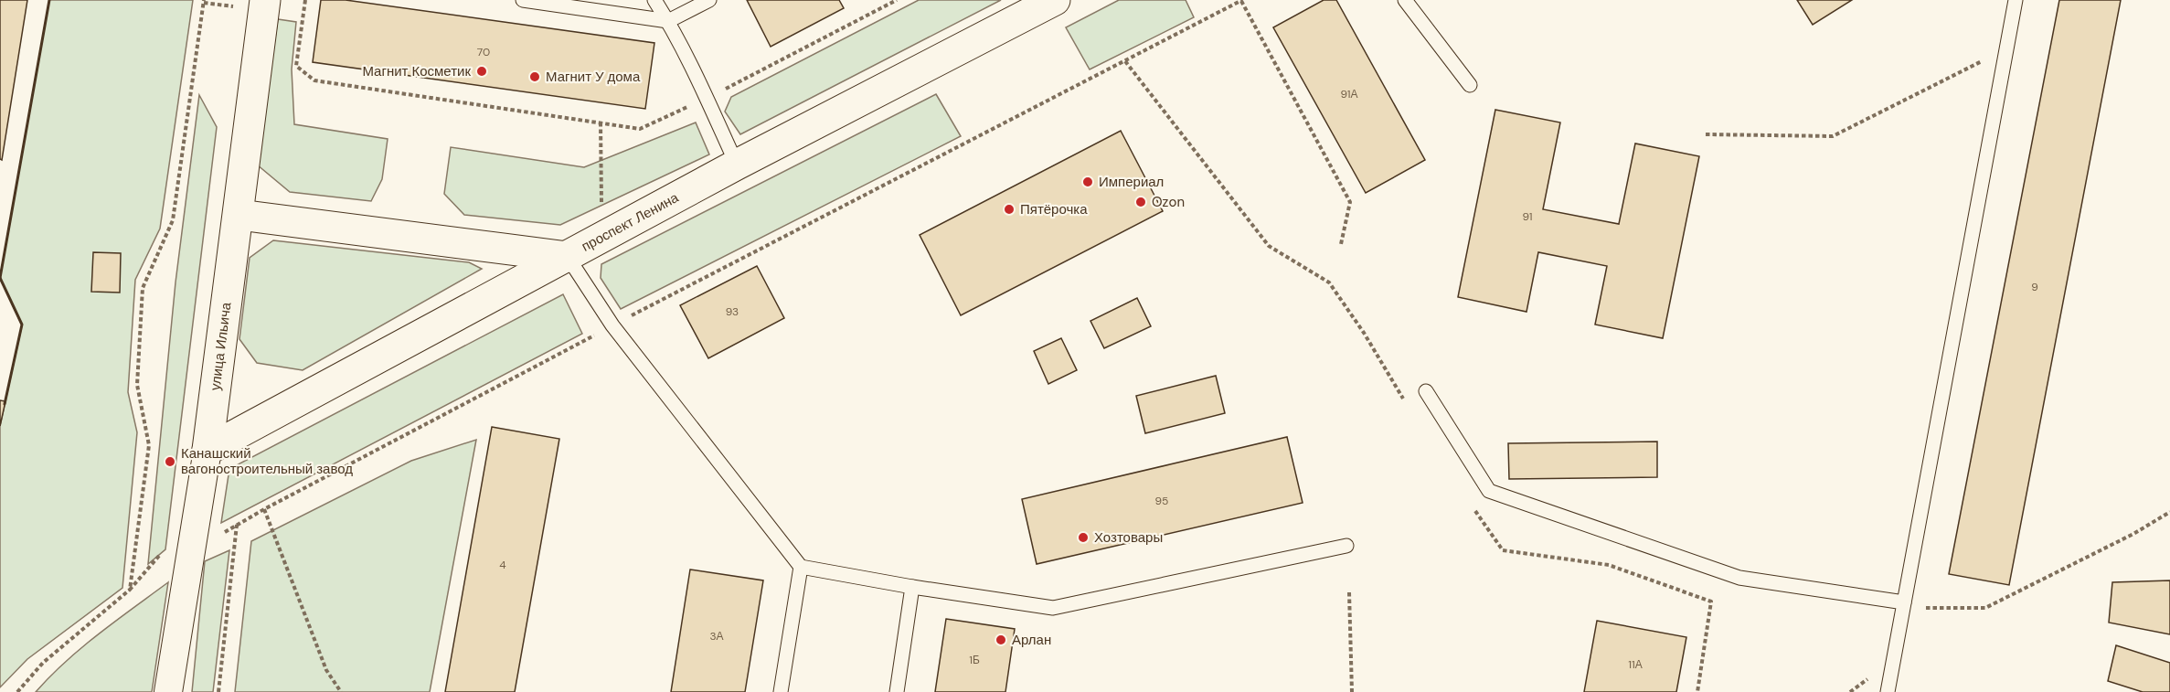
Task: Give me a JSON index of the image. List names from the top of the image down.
{
  "streets": {
    "street": ["проспект Ленина", "улица Ильича"]
  },
  "crossings": [
    ["проспект Ленина", "улица Ильича"]
  ],
  "places": [
    "Магнит Косметик",
    "Магнит У дома",
    "Империал",
    "Ozon",
    "Пятёрочка",
    "Канашский вагоностроительный завод",
    "Хозтовары",
    "Арлан"
  ],
  "house_numbers": [
    "70",
    "91А",
    "91",
    "9",
    "93",
    "95",
    "4",
    "3А",
    "1Б",
    "11А"
  ]
}
